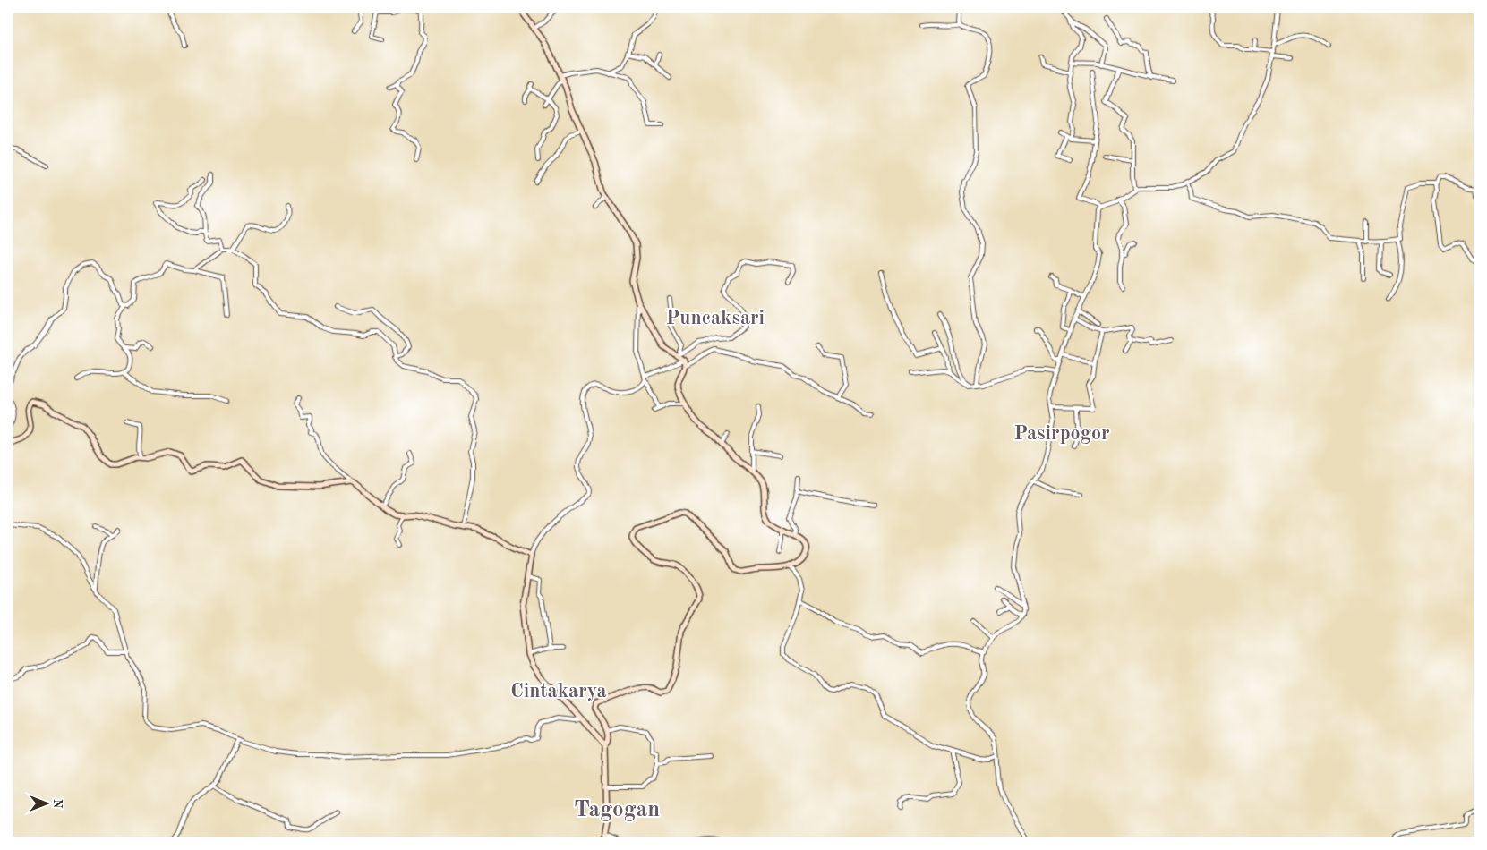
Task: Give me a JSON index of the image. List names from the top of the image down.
{
  "districts": [
    "Puncaksari",
    "Pasirpogor",
    "Cintakarya",
    "Tagogan"
  ],
  "north": "right"
}
